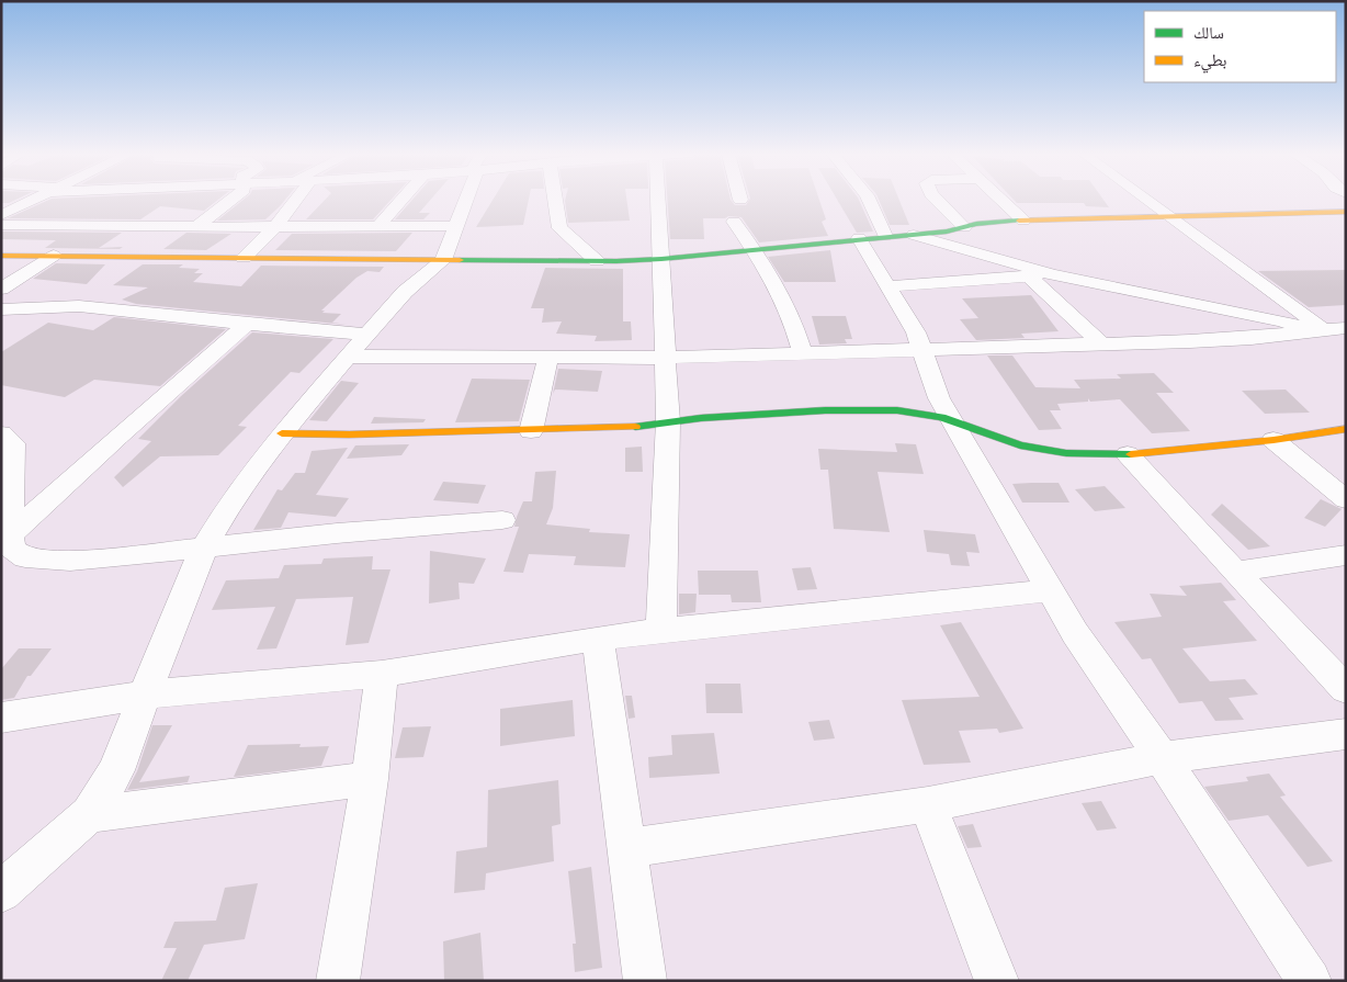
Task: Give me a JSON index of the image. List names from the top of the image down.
{
  "legend": ["سالك", "بطيء"]
}
